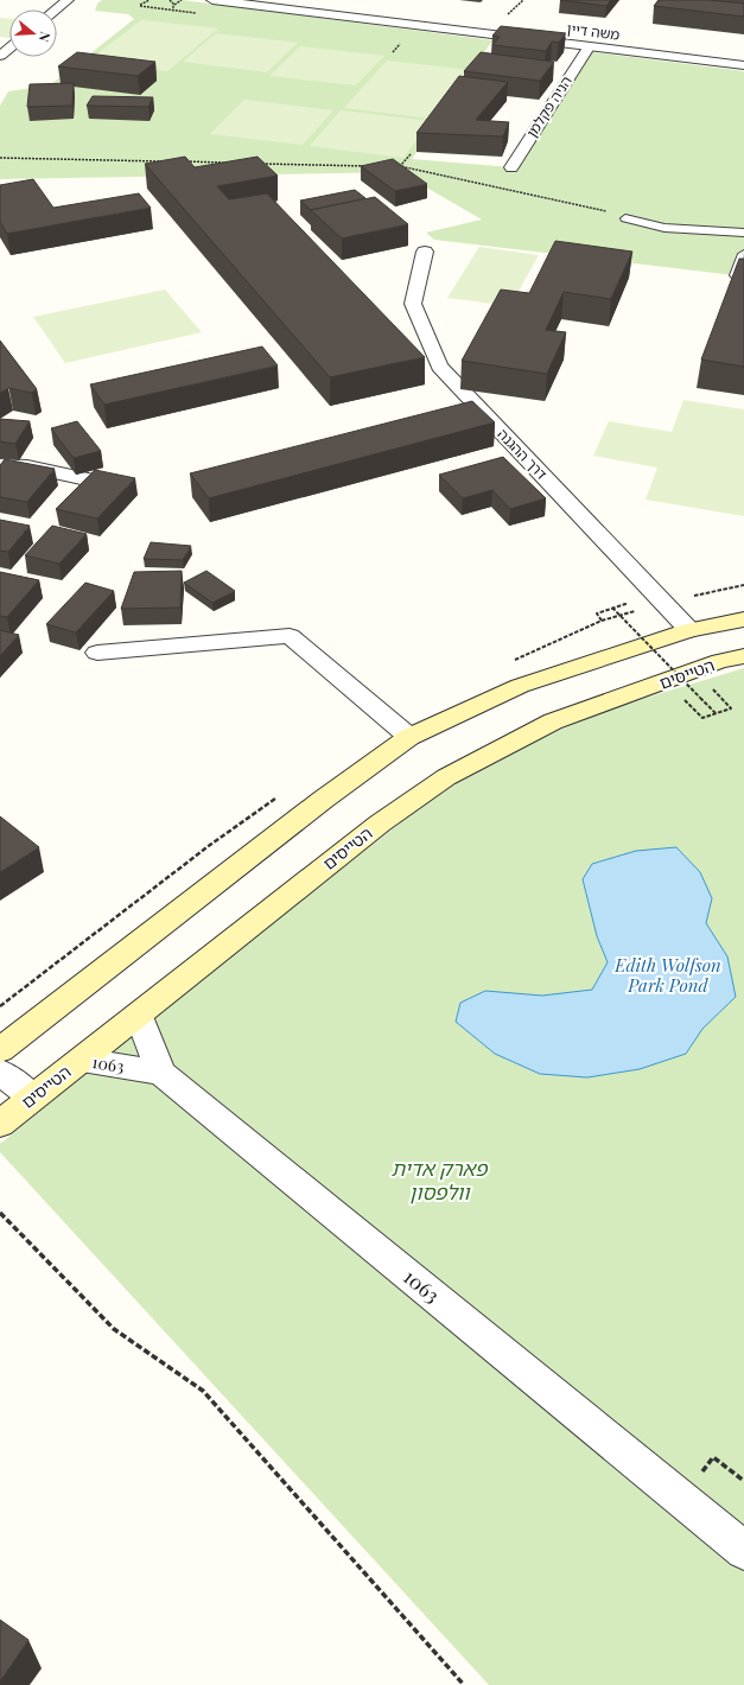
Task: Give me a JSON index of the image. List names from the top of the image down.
{
  "streets": {
    "main road": ["הטייסים"],
    "street": [
      "משה דיין",
      "הניה פקלמן",
      "דרך ההגנה",
      "1063"
    ]
  },
  "crossings": [
    ["משה דיין", "הניה פקלמן"],
    ["הטייסים", "1063"]
  ],
  "water": ["Edith Wolfson Park Pond"],
  "parks": ["פארק אדית וולפסון"],
  "north": "right"
}
